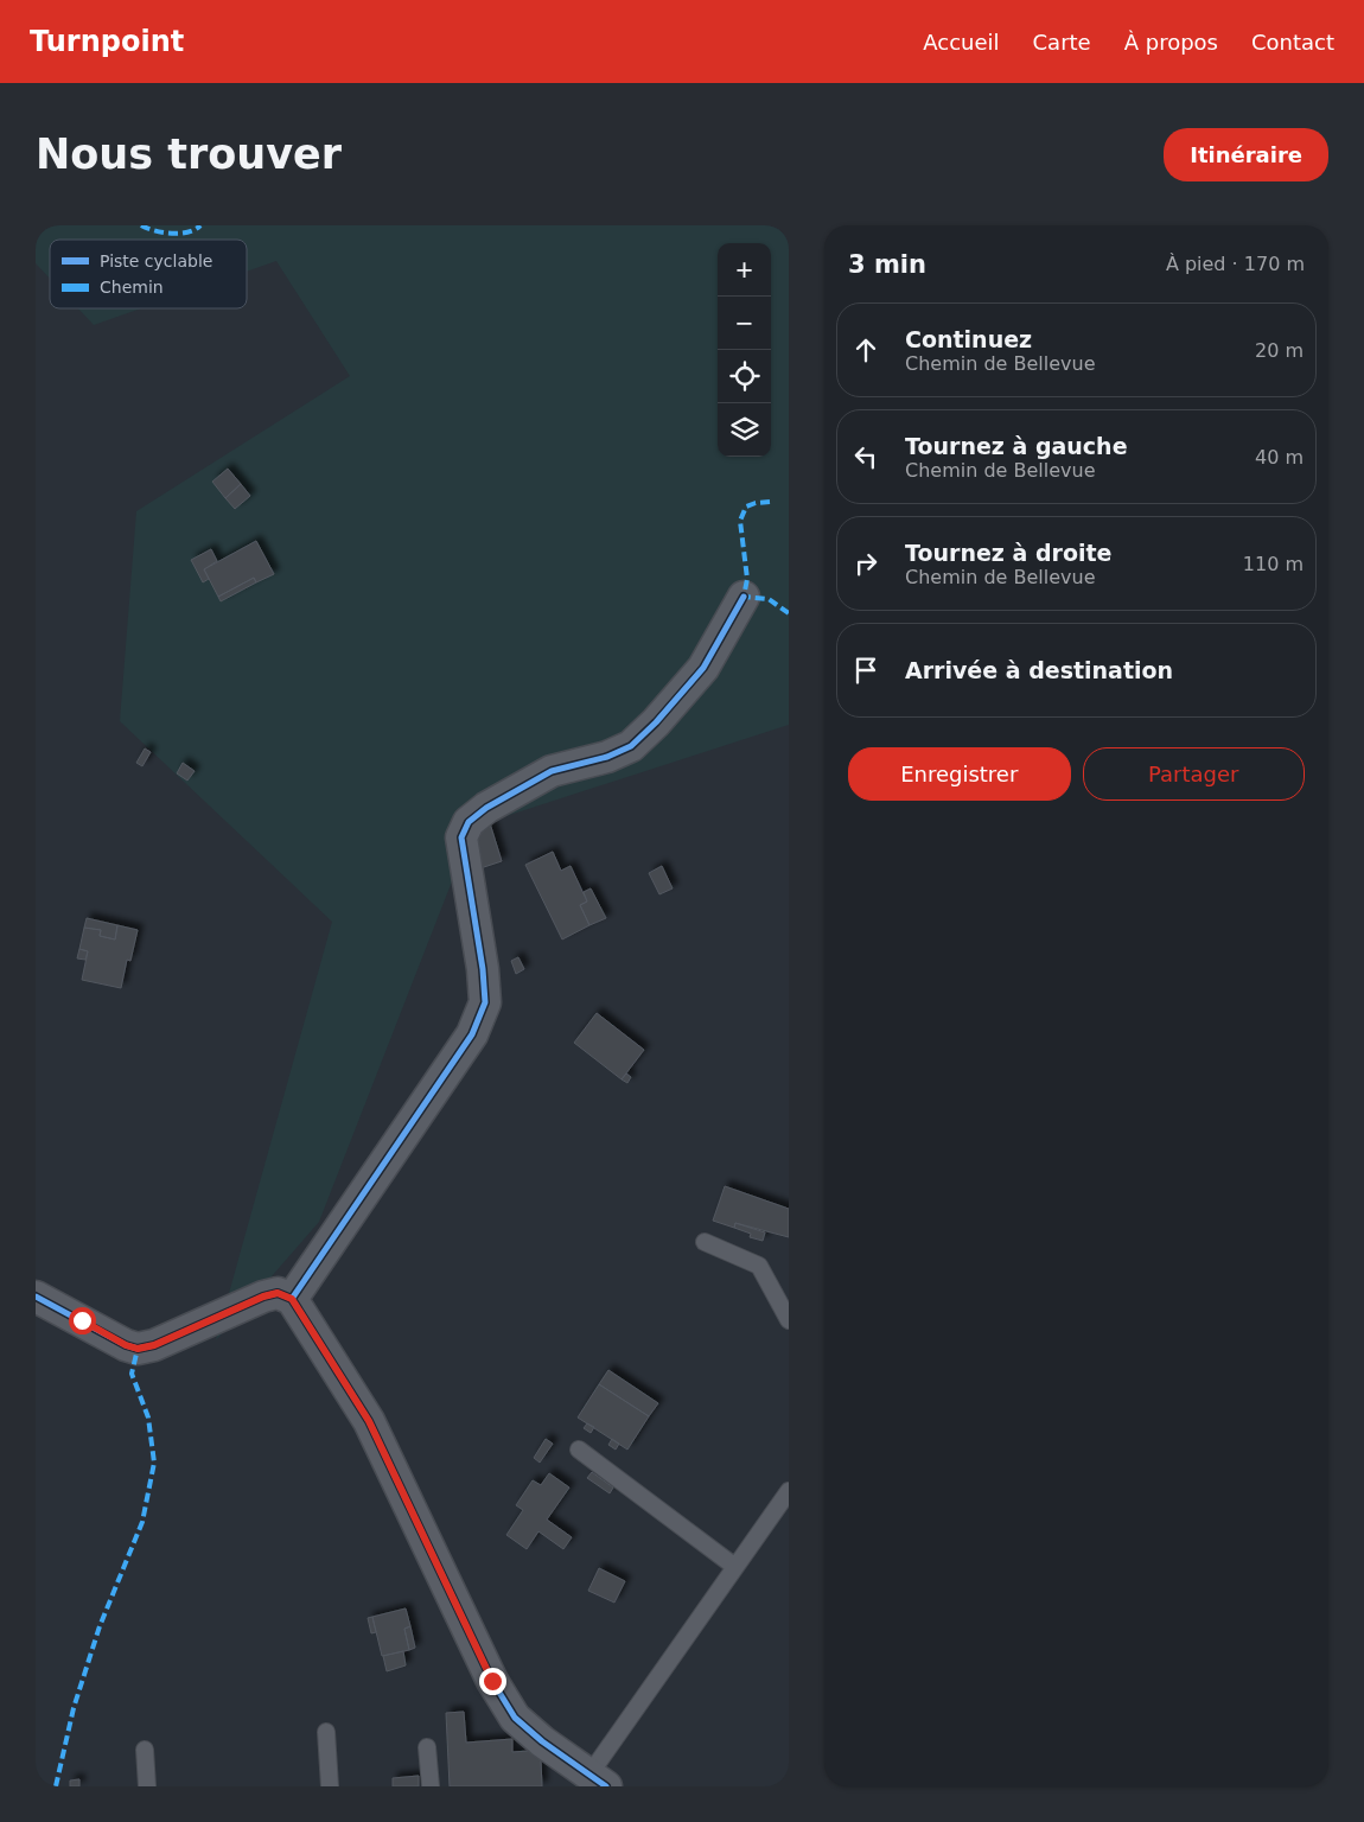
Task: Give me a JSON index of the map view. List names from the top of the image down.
{
  "legend": ["Piste cyclable", "Chemin"],
  "page": {
    "header": "Turnpoint",
    "nav": [
      "Accueil",
      "Carte",
      "À propos",
      "Contact"
    ],
    "buttons": [
      "Itinéraire",
      ["Enregistrer", "Partager"]
    ],
    "title": "Nous trouver",
    "heading": ["3 min", "À pied · 170 m"],
    "map_buttons": ["+", "−"],
    "list": [
      ["Continuez", "Chemin de Bellevue", "20 m"],
      ["Tournez à gauche", "Chemin de Bellevue", "40 m"],
      ["Tournez à droite", "Chemin de Bellevue", "110 m"],
      "Arrivée à destination"
    ]
  }
}
